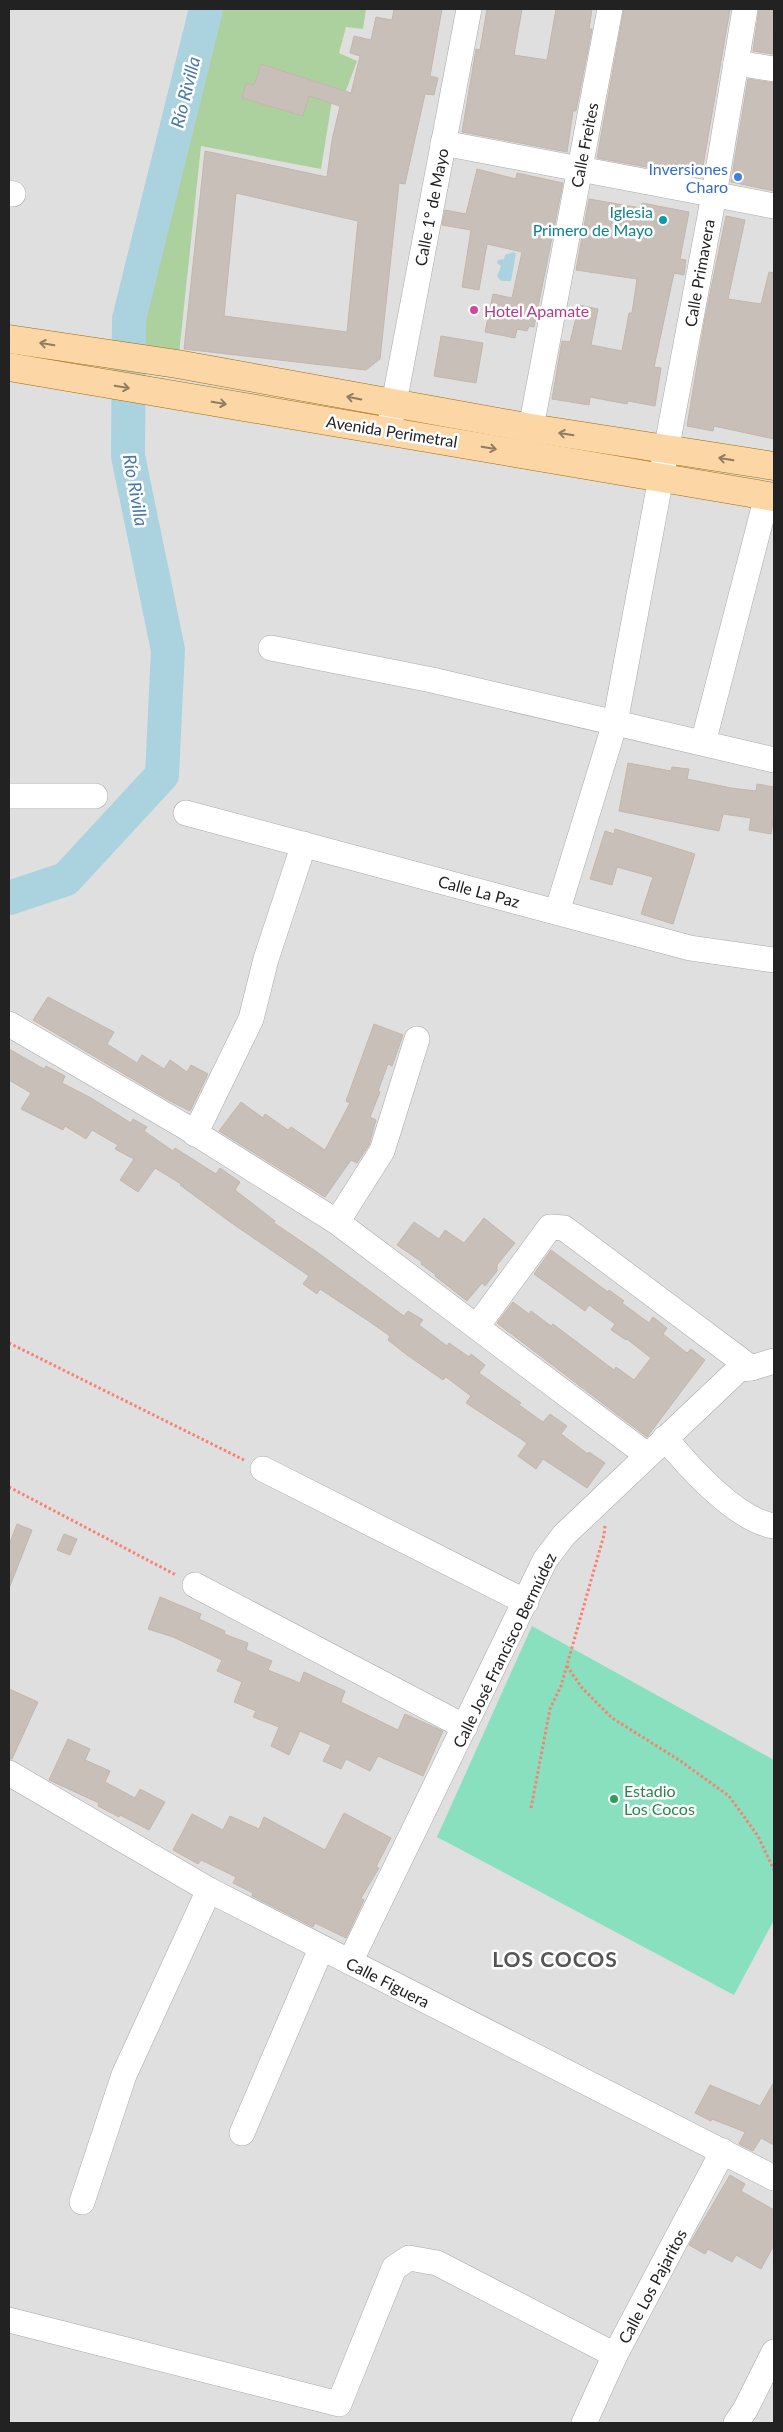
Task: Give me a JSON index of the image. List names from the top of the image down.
{
  "streets": {
    "main road": ["Avenida Perimetral"],
    "street": [
      "Calle Freites",
      "Calle 1° de Mayo",
      "Calle Primavera",
      "Calle La Paz",
      "Calle José Francisco Bermúdez",
      "Calle Figuera",
      "Calle Los Pajaritos"
    ]
  },
  "crossings": [
    ["Calle Freites", "Avenida Perimetral"],
    ["Calle 1° de Mayo", "Avenida Perimetral"],
    ["Calle Primavera", "Avenida Perimetral"],
    ["Calle Primavera", "Calle La Paz"],
    ["Calle José Francisco Bermúdez", "Calle Figuera"],
    ["Calle Figuera", "Calle Los Pajaritos"]
  ],
  "districts": ["LOS COCOS"],
  "water": ["Río Rivilla"],
  "places": [
    "Inversiones Charo",
    "Iglesia Primero de Mayo",
    "Hotel Apamate",
    "Estadio Los Cocos"
  ]
}
